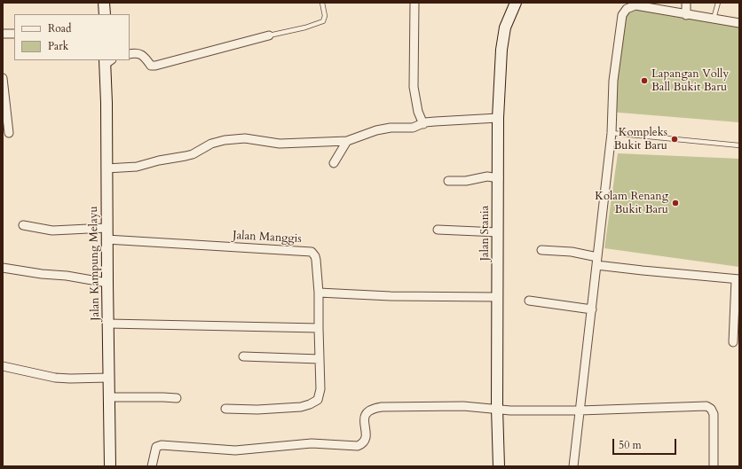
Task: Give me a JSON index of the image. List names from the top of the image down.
{
  "streets": {
    "street": ["Jalan Stania", "Jalan Manggis", "Jalan Kampung Melayu"]
  },
  "crossings": [
    ["Jalan Manggis", "Jalan Kampung Melayu"]
  ],
  "places": ["Lapangan Volly Ball Bukit Baru", "Kompleks Bukit Baru", "Kolam Renang Bukit Baru"],
  "legend": ["Road", "Park"],
  "scale_bar": "50 m"
}
